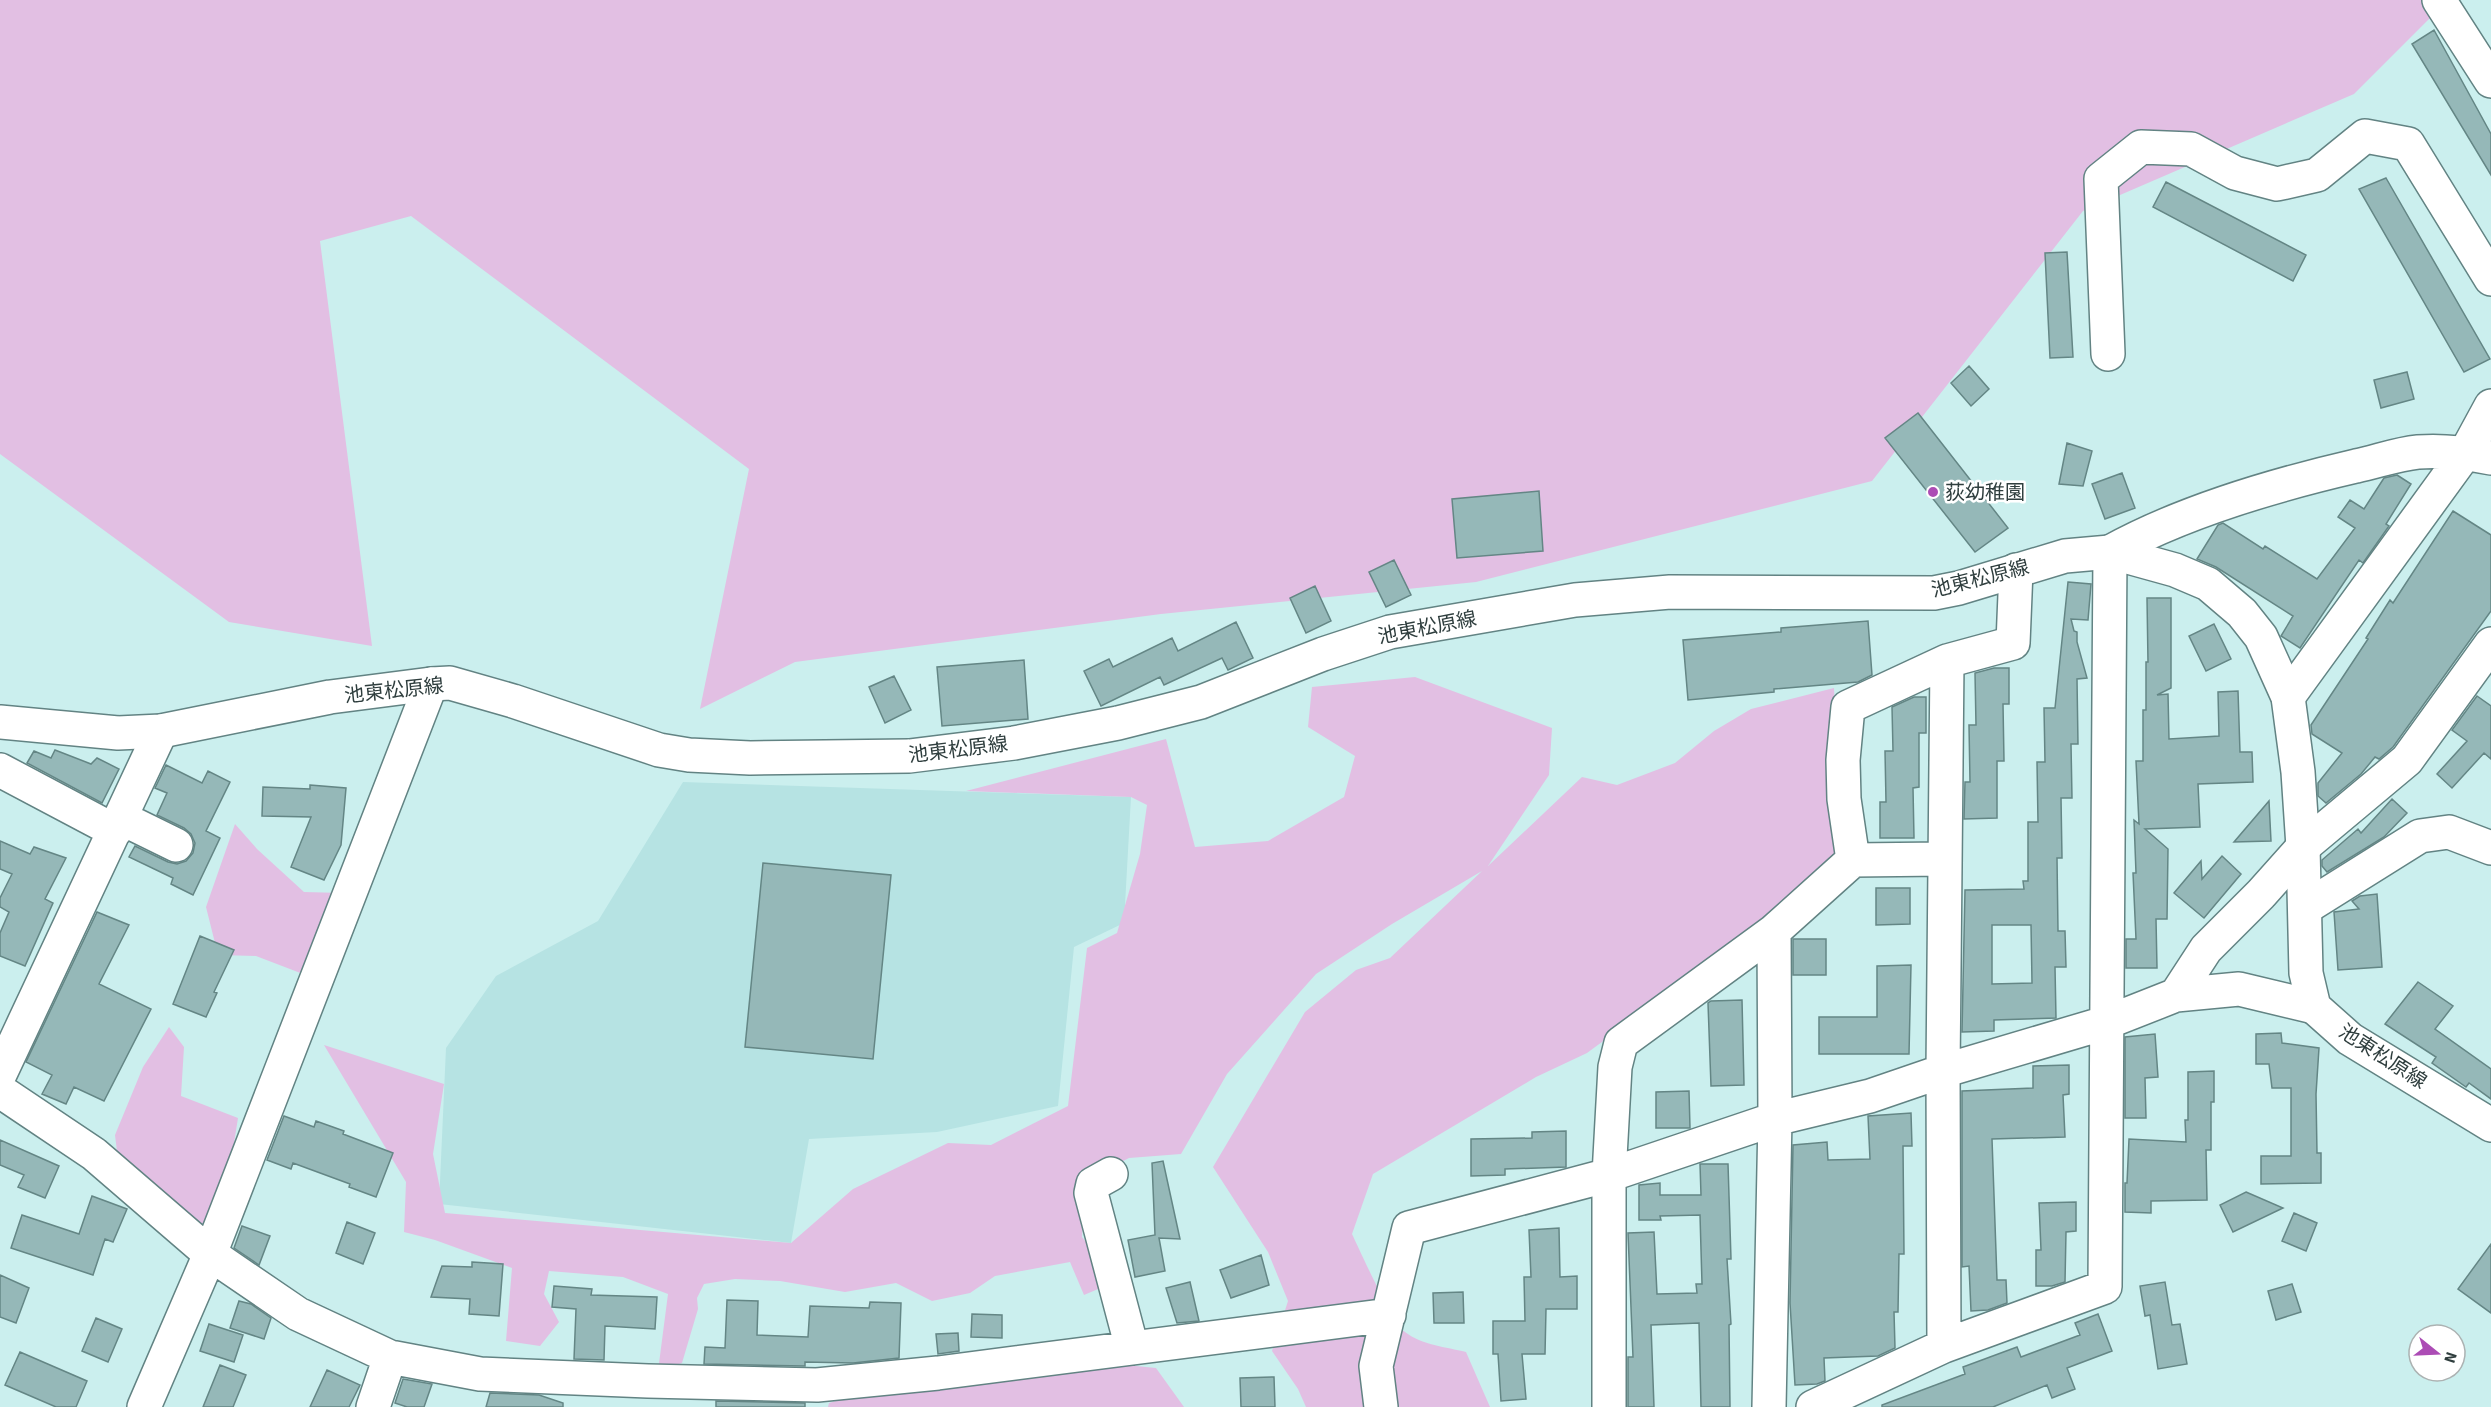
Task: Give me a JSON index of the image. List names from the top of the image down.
{
  "streets": {
    "street": ["池東松原線"]
  },
  "places": ["荻幼稚園"],
  "north": "right"
}
